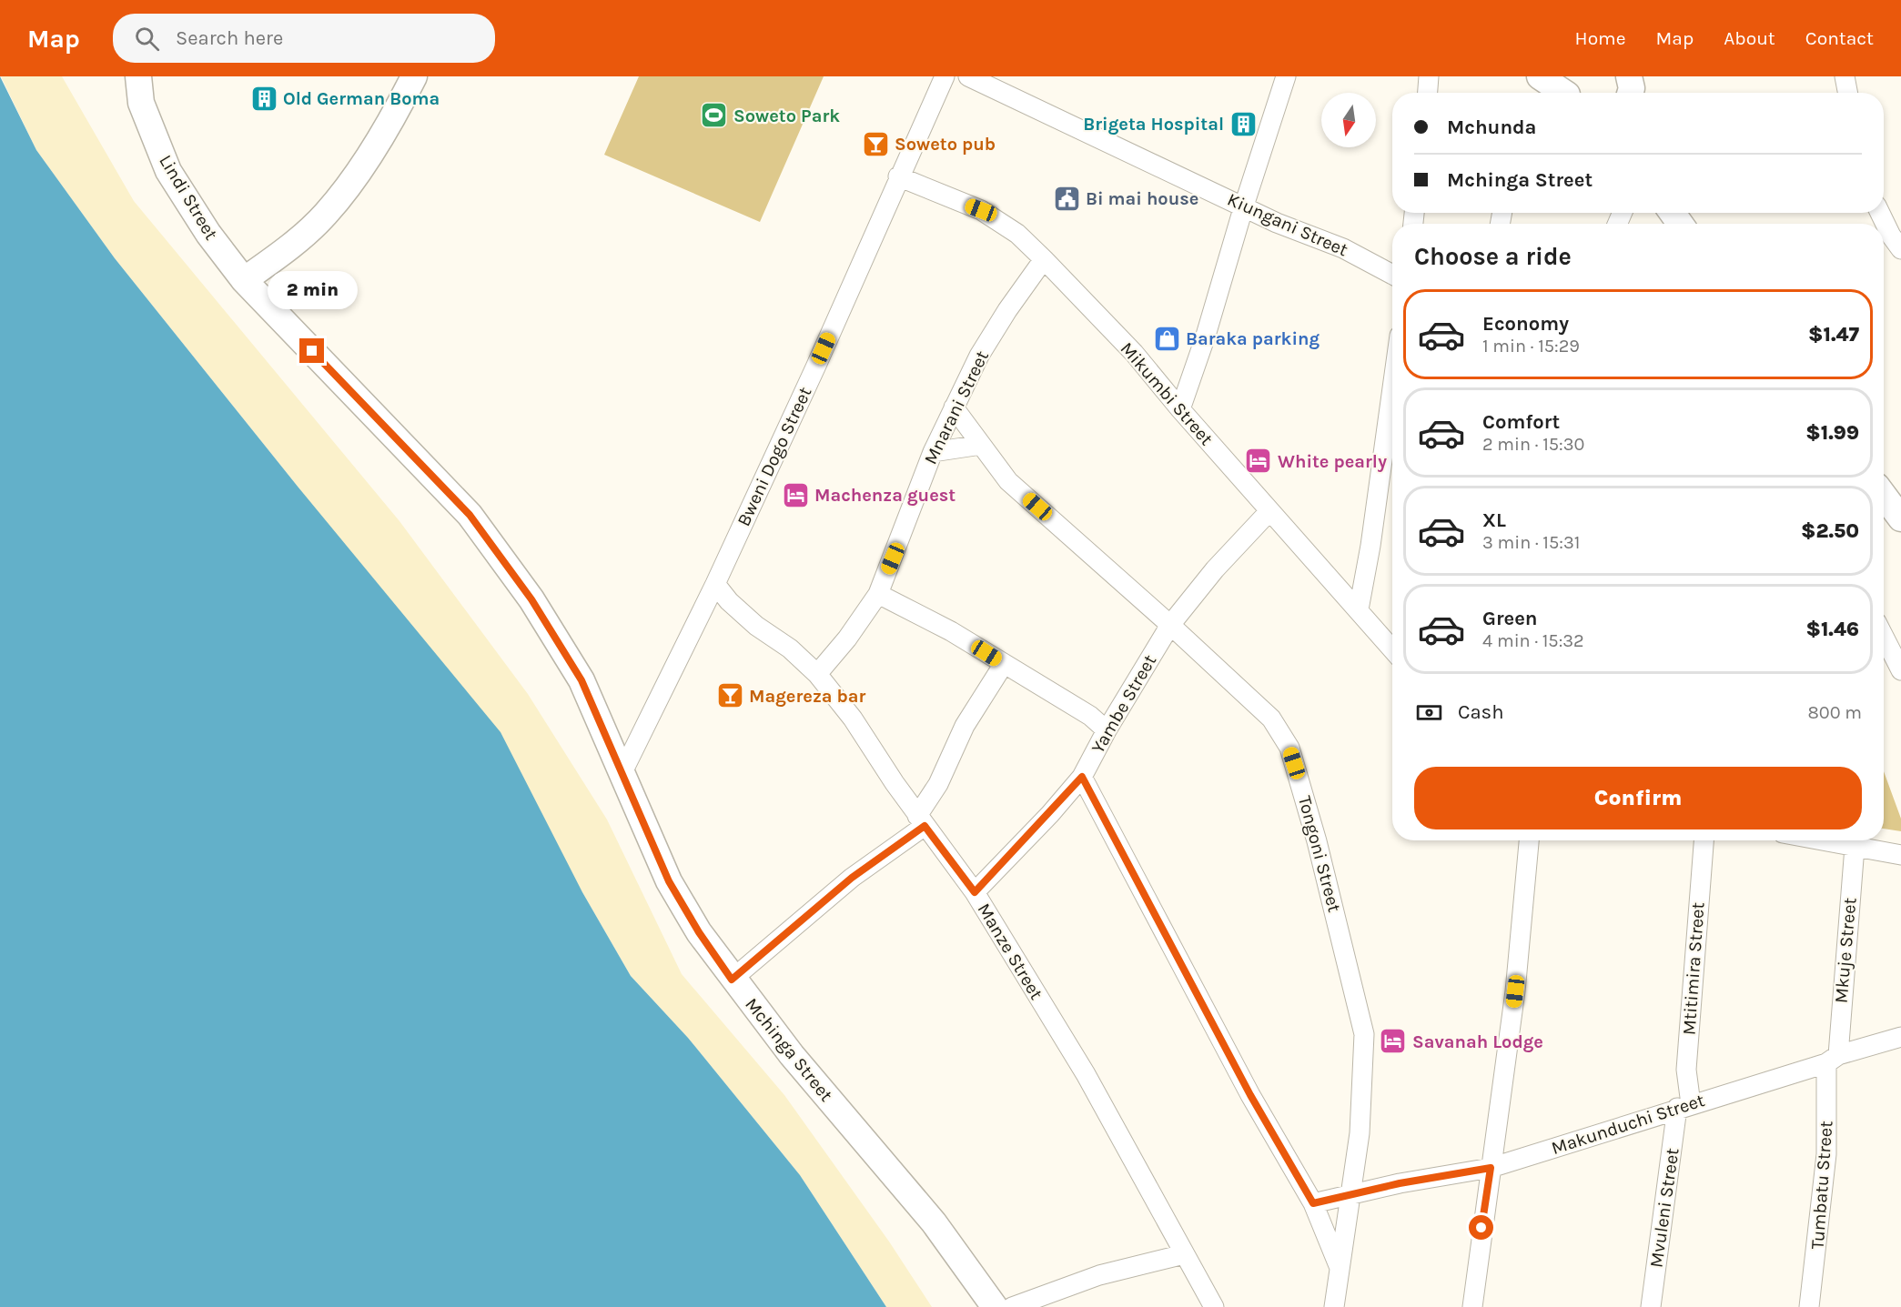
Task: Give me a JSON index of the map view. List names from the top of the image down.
{
  "streets": {
    "main road": ["Lindi Street", "Mchinga Street"],
    "street": [
      "Kiungani Street",
      "Mikumbi Street",
      "Mnarani Street",
      "Bweni Dogo Street",
      "Yambe Street",
      "Tongoni Street",
      "Mkuje Street",
      "Manze Street",
      "Mtitimira Street",
      "Makunduchi Street",
      "Tumbatu Street",
      "Mvuleni Street"
    ]
  },
  "crossings": [
    ["Lindi Street", "Mchinga Street"],
    ["Mikumbi Street", "Mnarani Street"],
    ["Mikumbi Street", "Bweni Dogo Street"],
    ["Mikumbi Street", "Yambe Street"],
    ["Mnarani Street", "Tongoni Street"],
    ["Mnarani Street", "Manze Street"],
    ["Bweni Dogo Street", "Manze Street"],
    ["Bweni Dogo Street", "Mchinga Street"],
    ["Yambe Street", "Tongoni Street"],
    ["Yambe Street", "Manze Street"],
    ["Tongoni Street", "Makunduchi Street"],
    ["Mkuje Street", "Makunduchi Street"],
    ["Mkuje Street", "Tumbatu Street"],
    ["Mtitimira Street", "Makunduchi Street"],
    ["Mtitimira Street", "Mvuleni Street"],
    ["Makunduchi Street", "Tumbatu Street"],
    ["Makunduchi Street", "Mvuleni Street"]
  ],
  "places": {
    "building": ["Old German Boma", "Brigeta Hospital"],
    "sports": ["Soweto Park"],
    "bar": ["Soweto pub", "Magereza bar"],
    "public building": ["Bi mai house"],
    "shop": ["Baraka parking"],
    "hotel": ["White pearly", "Machenza guest", "Savanah Lodge"]
  },
  "north": "bottom",
  "page": {
    "header": "Map",
    "search": "Search here",
    "nav": [
      "Home",
      "Map",
      "About",
      "Contact"
    ],
    "banner": ["Mchunda", "Mchinga Street"],
    "heading": "Choose a ride",
    "bubble": "2 min",
    "list": [
      {
        "name": "Economy",
        "note": "1 min · 15:29",
        "value": "$1.47"
      },
      {
        "name": "Comfort",
        "note": "2 min · 15:30",
        "value": "$1.99"
      },
      {
        "name": "XL",
        "note": "3 min · 15:31",
        "value": "$2.50"
      },
      {
        "name": "Green",
        "note": "4 min · 15:32",
        "value": "$1.46"
      }
    ],
    "pay": ["Cash", "800 m"],
    "buttons": "Confirm"
  }
}
